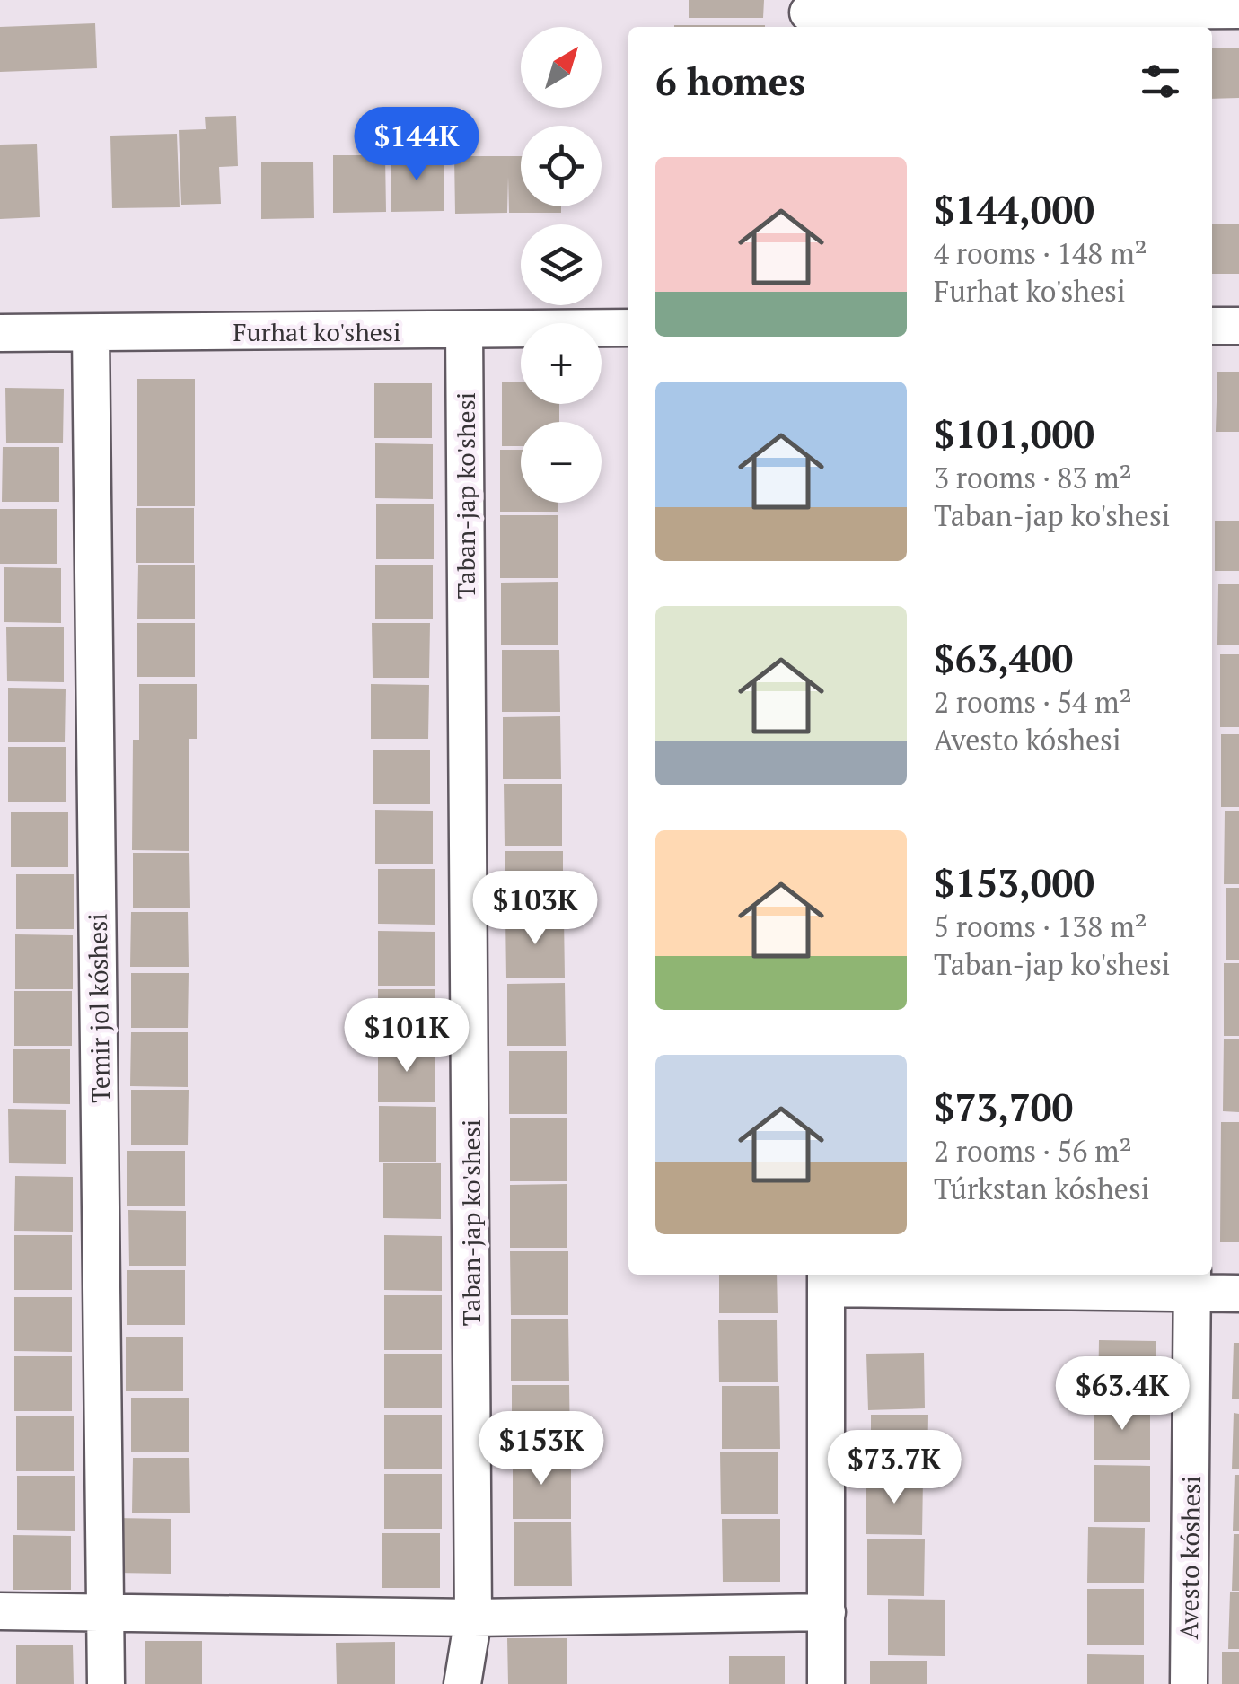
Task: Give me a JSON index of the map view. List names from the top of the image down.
{
  "streets": {
    "street": [
      "Furhat ko'shesi",
      "Taban-jap ko'shesi",
      "Temir jol kóshesi",
      "Avesto kóshesi"
    ]
  },
  "crossings": [
    ["Furhat ko'shesi", "Taban-jap ko'shesi"],
    ["Furhat ko'shesi", "Temir jol kóshesi"]
  ],
  "north": "top right",
  "page": {
    "map_buttons": ["+", "−"],
    "heading": "6 homes",
    "price": [
      "$144K",
      "$103K",
      "$101K",
      "$63.4K",
      "$153K",
      "$73.7K"
    ],
    "list": [
      {
        "name": "$144,000",
        "note": "4 rooms · 148 m² · Furhat ko'shesi"
      },
      {
        "name": "$101,000",
        "note": "3 rooms · 83 m² · Taban-jap ko'shesi"
      },
      {
        "name": "$63,400",
        "note": "2 rooms · 54 m² · Avesto kóshesi"
      },
      {
        "name": "$153,000",
        "note": "5 rooms · 138 m² · Taban-jap ko'shesi"
      },
      {
        "name": "$73,700",
        "note": "2 rooms · 56 m² · Túrkstan kóshesi"
      }
    ]
  }
}
